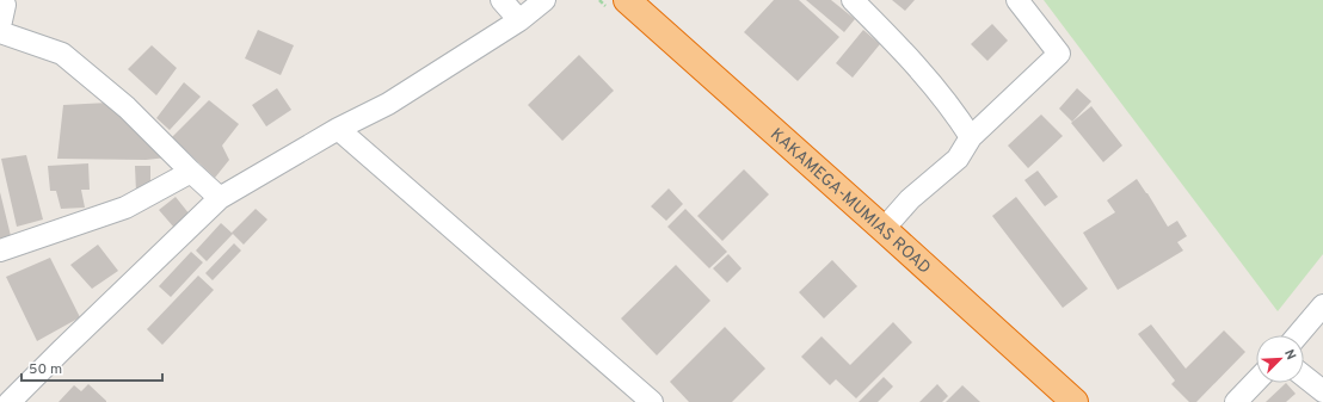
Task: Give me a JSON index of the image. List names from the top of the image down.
{
  "streets": {
    "highway": ["KAKAMEGA-MUMIAS ROAD"]
  },
  "scale_bar": "50 m",
  "north": "top right"
}
